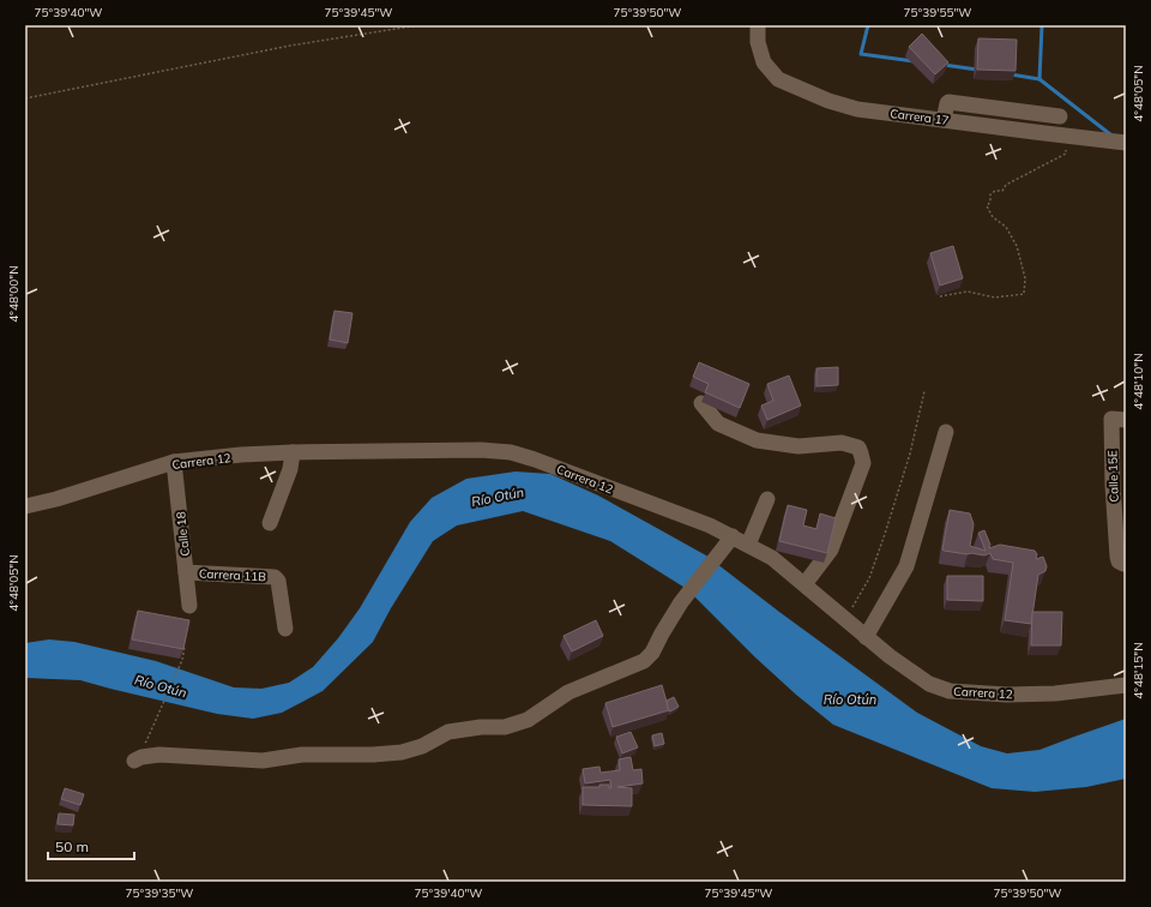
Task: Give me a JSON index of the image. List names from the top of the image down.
{
  "streets": {
    "street": [
      "Carrera 17",
      "Carrera 12",
      "Calle 15E",
      "Calle 18",
      "Carrera 11B"
    ]
  },
  "crossings": [
    ["Carrera 12", "Calle 18"],
    ["Calle 18", "Carrera 11B"]
  ],
  "water": ["Río Otún"],
  "scale_bar": "50 m",
  "coordinates": [
    "75°39'40\"W",
    "75°39'45\"W",
    "75°39'50\"W",
    "75°39'55\"W",
    "4°48'05\"N",
    "4°48'00\"N",
    "4°48'10\"N",
    "4°48'15\"N",
    "75°39'35\"W"
  ]
}
